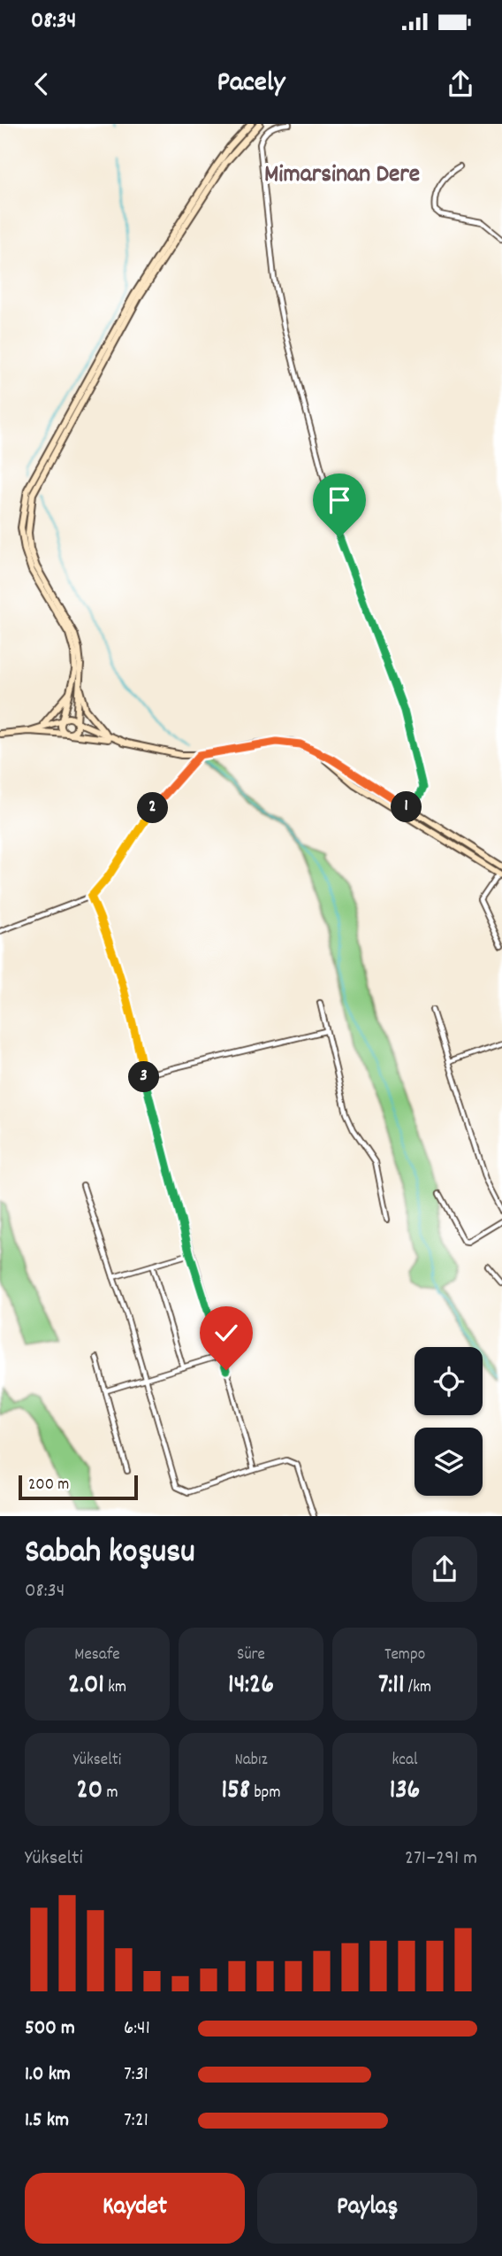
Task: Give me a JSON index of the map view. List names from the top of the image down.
{
  "districts": ["Mimarsinan Dere"],
  "scale_bar": "200 m",
  "page": {
    "status": "08:34",
    "header": "Pacely",
    "pins": ["1", "2", "3"],
    "scale": "200 m",
    "heading": ["Sabah koşusu", "08:34"],
    "stats": [
      ["Mesafe", "2.01 km"],
      ["Süre", "14:26"],
      ["Tempo", "7:11 /km"],
      ["Yükselti", "20 m"],
      ["Nabız", "158 bpm"],
      ["kcal", "136"]
    ],
    "chart": ["Yükselti", "271–291 m"],
    "list": [
      {
        "name": "500 m",
        "note": "6:41"
      },
      {
        "name": "1.0 km",
        "note": "7:31"
      },
      {
        "name": "1.5 km",
        "note": "7:21"
      }
    ],
    "buttons": ["Kaydet", "Paylaş"]
  }
}
